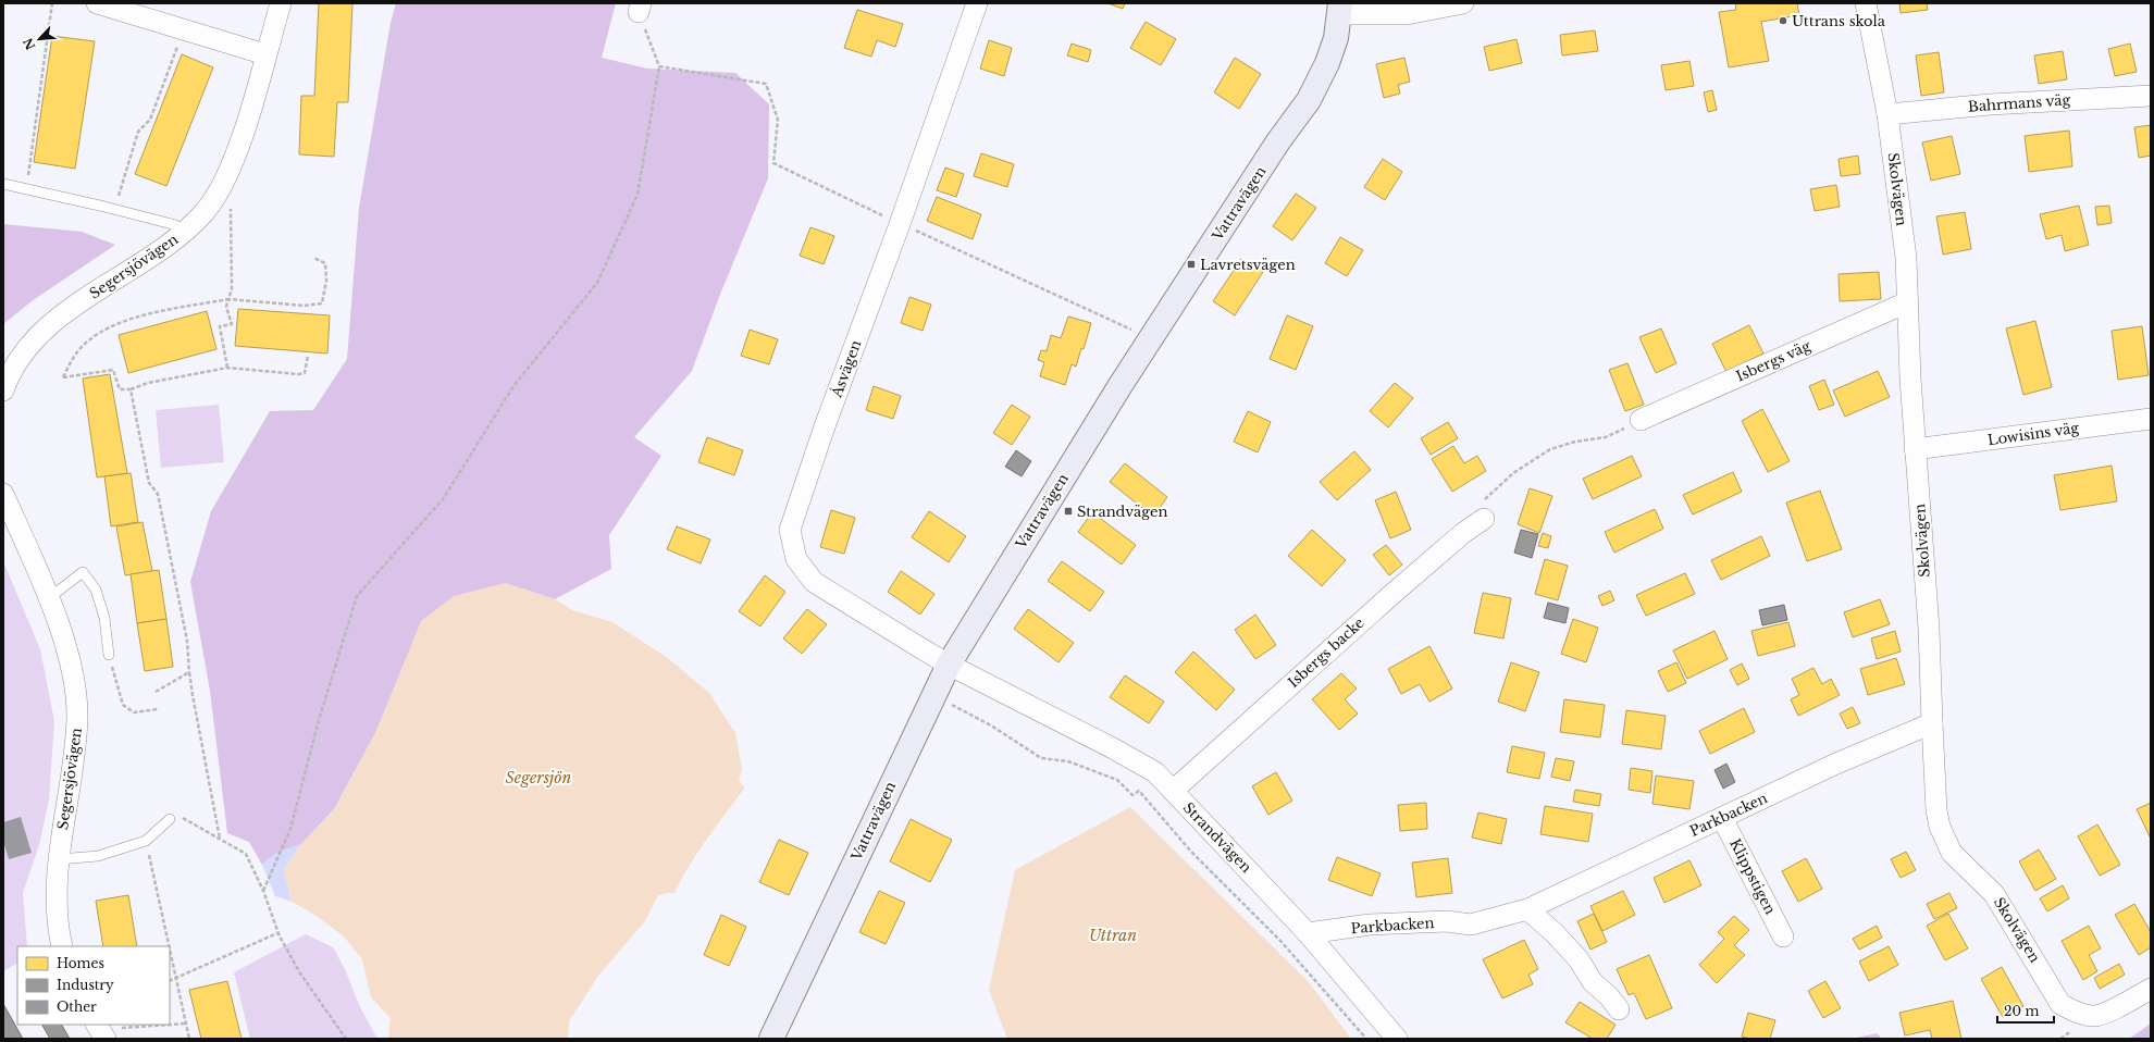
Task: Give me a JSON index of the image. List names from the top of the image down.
{
  "streets": {
    "street": [
      "Bahrmans väg",
      "Skolvägen",
      "Vattravägen",
      "Segersjövägen",
      "Isbergs väg",
      "Åsvägen",
      "Lowisins väg",
      "Isbergs backe",
      "Parkbacken",
      "Strandvägen",
      "Klippstigen"
    ]
  },
  "crossings": [
    ["Bahrmans väg", "Skolvägen"],
    ["Skolvägen", "Isbergs väg"],
    ["Skolvägen", "Lowisins väg"],
    ["Skolvägen", "Parkbacken"],
    ["Vattravägen", "Åsvägen"],
    ["Vattravägen", "Strandvägen"],
    ["Åsvägen", "Strandvägen"],
    ["Isbergs backe", "Strandvägen"],
    ["Parkbacken", "Strandvägen"],
    ["Parkbacken", "Klippstigen"]
  ],
  "water": ["Segersjön", "Uttran"],
  "places": {
    "other": ["Uttrans skola"],
    "transit": ["Lavretsvägen", "Strandvägen"]
  },
  "legend": ["Homes", "Industry", "Other"],
  "scale_bar": "20 m",
  "north": "bottom left"
}
